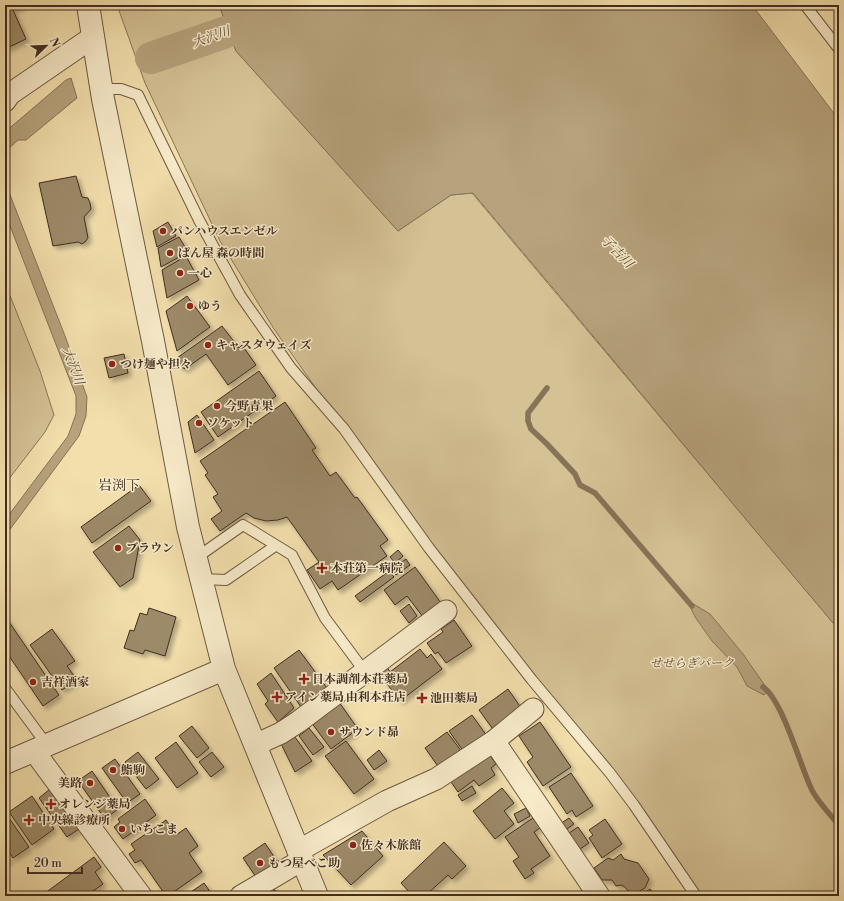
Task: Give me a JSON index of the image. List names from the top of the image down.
{
  "districts": ["岩渕下"],
  "water": ["大沢川", "子吉川"],
  "parks": ["せせらぎパーク"],
  "places": {
    "other": [
      "パンハウスエンゼル",
      "ぱん屋 森の時間",
      "一心",
      "ゆう",
      "キャスタウェイズ",
      "つけ麺や担々",
      "今野青果",
      "ソケット",
      "ブラウン",
      "吉祥酒家",
      "サウンド昴",
      "鮨駒",
      "美路",
      "いちこま",
      "佐々木旅館",
      "もつ屋べこ助"
    ],
    "health": [
      "本荘第一病院",
      "日本調剤本荘薬局",
      "アイン薬局 由利本荘店",
      "池田薬局",
      "オレンジ薬局",
      "中央線診療所"
    ]
  },
  "scale_bar": "20 m",
  "north": "top right"
}
